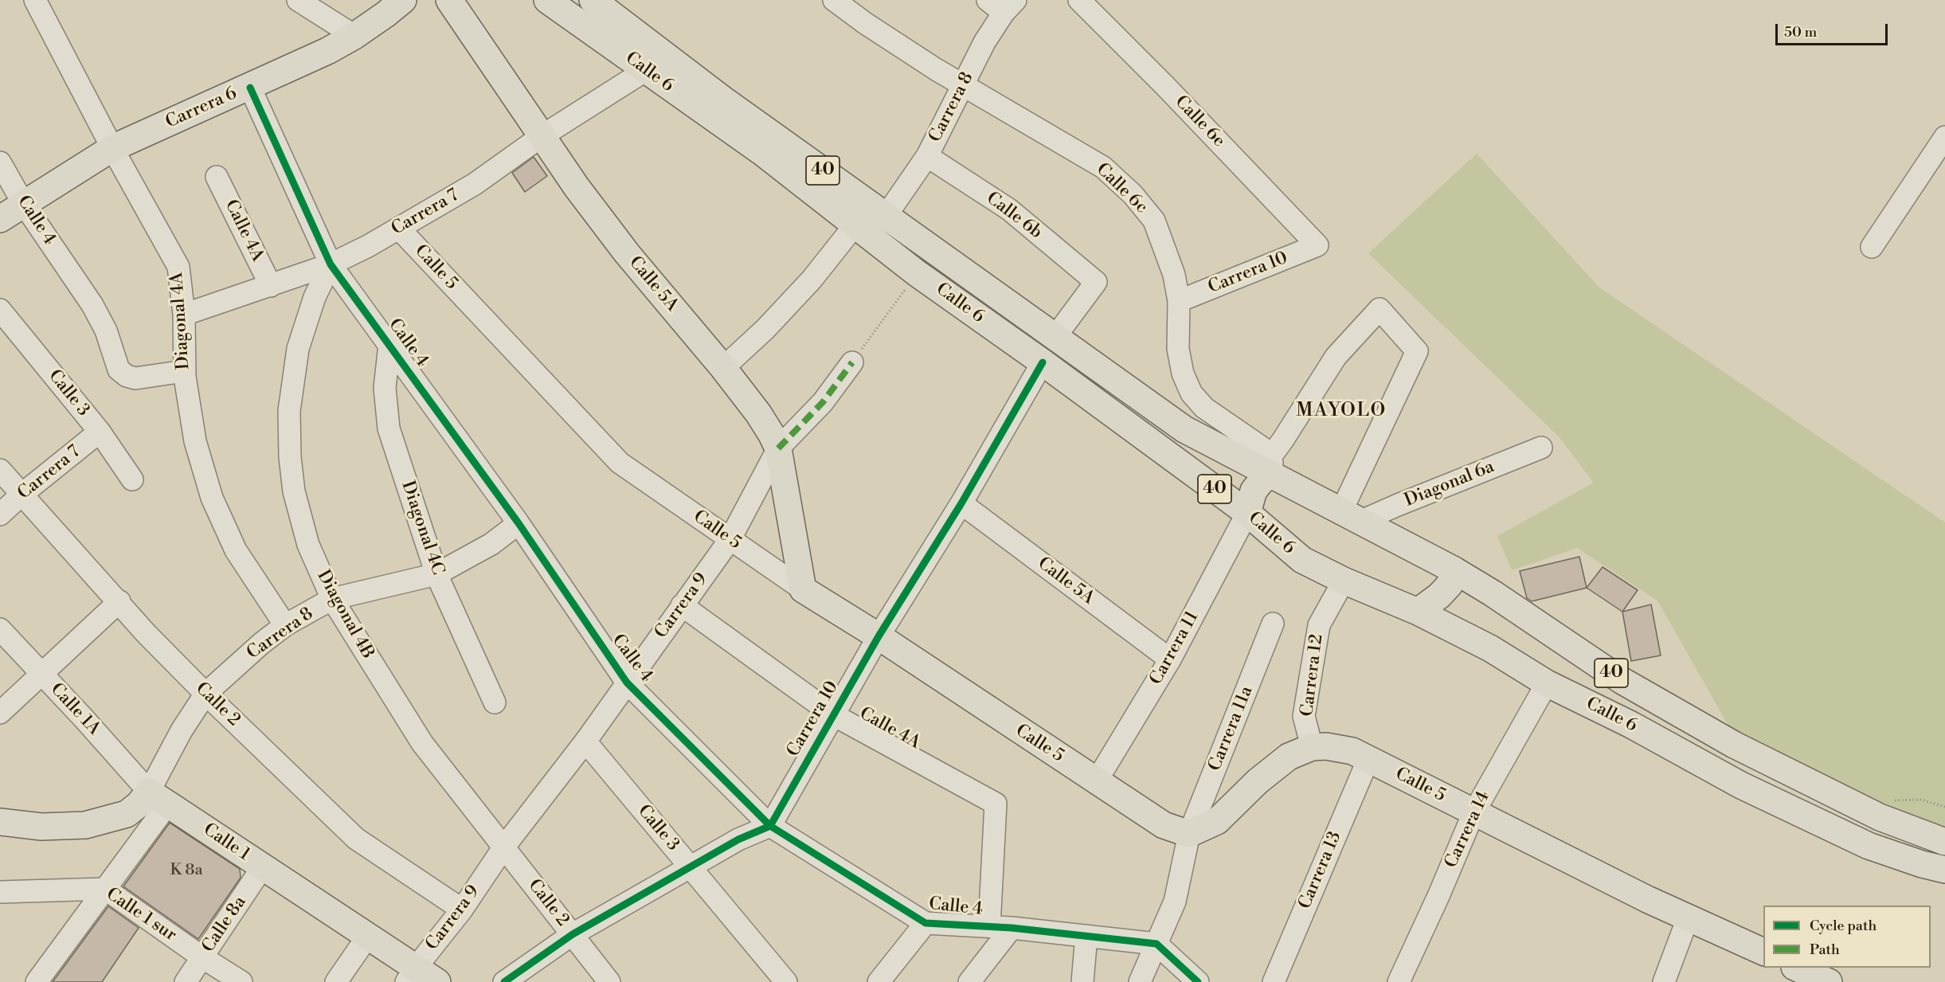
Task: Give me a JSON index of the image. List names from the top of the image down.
{
  "streets": {
    "main road": [
      "Calle 6",
      "Carrera 6",
      "40",
      "Calle 5",
      "Calle 5A",
      "Calle 1"
    ],
    "street": [
      "Carrera 8",
      "Calle 6e",
      "Calle 6c",
      "Carrera 7",
      "Calle 6b",
      "Calle 4",
      "Calle 4A",
      "Carrera 10",
      "Diagonal 4A",
      "Calle 3",
      "Diagonal 6a",
      "Diagonal 4C",
      "Carrera 9",
      "Diagonal 4B",
      "Carrera 11",
      "Carrera 12",
      "Calle 2",
      "Calle 1A",
      "Carrera 11a",
      "Carrera 14",
      "Carrera 13",
      "Calle 1 sur",
      "Calle 8a"
    ]
  },
  "crossings": [
    ["Calle 6", "Carrera 8"],
    ["Calle 6", "Calle 6c"],
    ["Calle 6", "Carrera 7"],
    ["Calle 6", "Calle 6b"],
    ["Calle 6", "Carrera 10"],
    ["Calle 6", "Diagonal 6a"],
    ["Calle 6", "Carrera 11"],
    ["Calle 6", "Carrera 12"],
    ["Calle 6", "Carrera 14"],
    ["Carrera 8", "Calle 6c"],
    ["Carrera 8", "Calle 6b"],
    ["Carrera 8", "Calle 4"],
    ["Carrera 8", "Diagonal 4A"],
    ["Carrera 8", "Diagonal 4C"],
    ["Carrera 8", "Diagonal 4B"],
    ["Carrera 8", "Calle 2"],
    ["Carrera 8", "Calle 1A"],
    ["Carrera 8", "Calle 1"],
    ["Carrera 8", "Calle 1 sur"],
    ["Carrera 6", "Calle 4"],
    ["Carrera 6", "Diagonal 4A"],
    ["Calle 6e", "Carrera 10"],
    ["Calle 6c", "Carrera 10"],
    ["Carrera 7", "Calle 4"],
    ["Carrera 7", "Calle 4A"],
    ["Carrera 7", "Calle 5"],
    ["Carrera 7", "Calle 5A"],
    ["Carrera 7", "Diagonal 4A"],
    ["Carrera 7", "Calle 3"],
    ["Carrera 7", "Diagonal 4B"],
    ["Carrera 7", "Calle 2"],
    ["Calle 4", "Calle 4A"],
    ["Calle 4", "Carrera 10"],
    ["Calle 4", "Diagonal 4A"],
    ["Calle 4", "Diagonal 4C"],
    ["Calle 4", "Carrera 9"],
    ["Calle 4", "Diagonal 4B"],
    ["Calle 4A", "Carrera 10"],
    ["Calle 4A", "Carrera 9"],
    ["Calle 5", "Carrera 10"],
    ["Calle 5", "Calle 5A"],
    ["Calle 5", "Carrera 9"],
    ["Calle 5", "Carrera 11"],
    ["Calle 5", "Carrera 12"],
    ["Calle 5", "Carrera 11a"],
    ["Calle 5", "Carrera 14"],
    ["Calle 5", "Carrera 13"],
    ["Carrera 10", "Calle 5A"],
    ["Calle 5A", "Carrera 9"],
    ["Calle 5A", "Carrera 11"],
    ["Calle 3", "Carrera 9"],
    ["Carrera 9", "Diagonal 4B"],
    ["Carrera 9", "Calle 2"],
    ["Carrera 9", "Calle 1"],
    ["Diagonal 4B", "Calle 2"],
    ["Calle 1A", "Calle 1"],
    ["Calle 1", "Calle 8a"],
    ["Calle 1 sur", "Calle 8a"]
  ],
  "districts": ["MAYOLO"],
  "house_numbers": ["K 8a"],
  "legend": ["Cycle path", "Path"],
  "scale_bar": "50 m"
}
